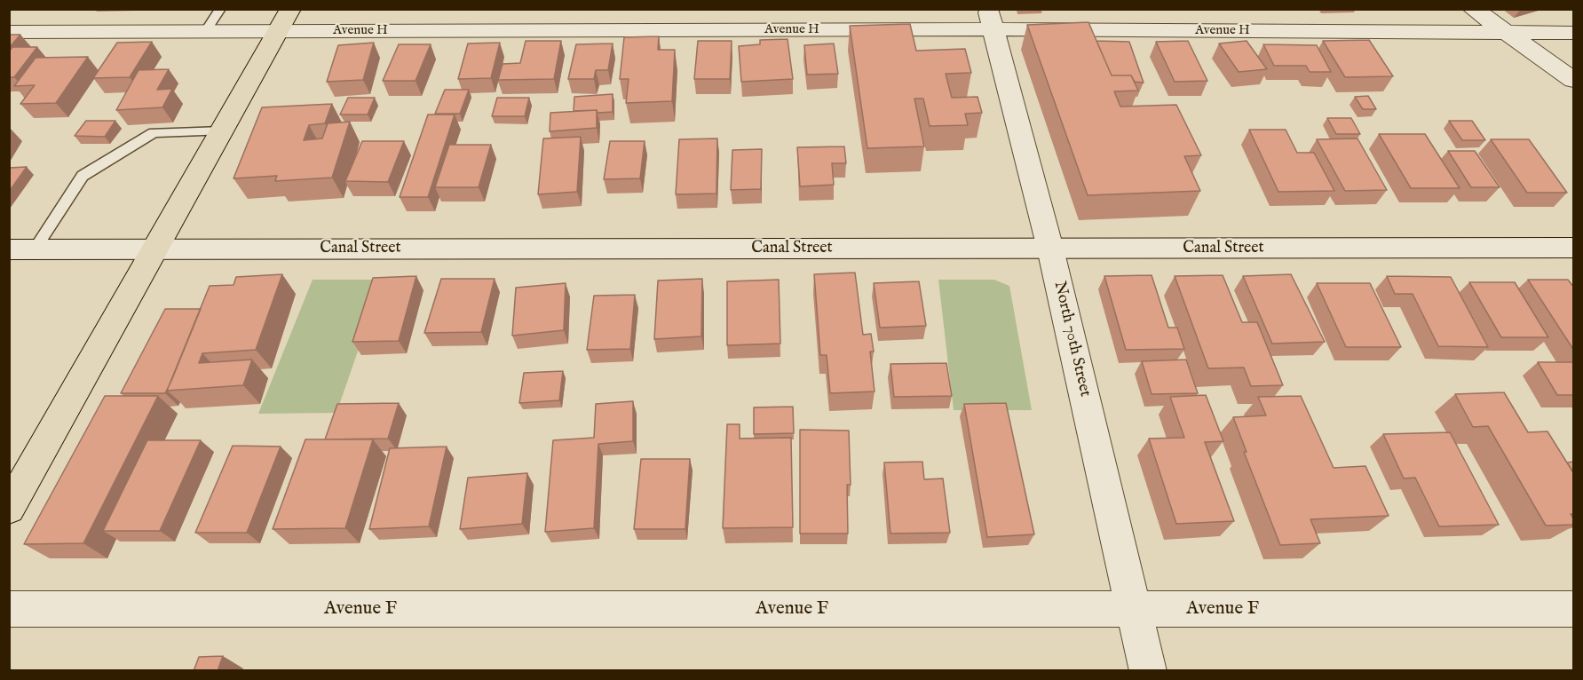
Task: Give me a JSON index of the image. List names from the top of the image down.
{
  "streets": {
    "street": [
      "Avenue H",
      "Canal Street",
      "North 70th Street",
      "Avenue F"
    ]
  },
  "crossings": [
    ["Avenue H", "North 70th Street"],
    ["Canal Street", "North 70th Street"],
    ["North 70th Street", "Avenue F"]
  ]
}
